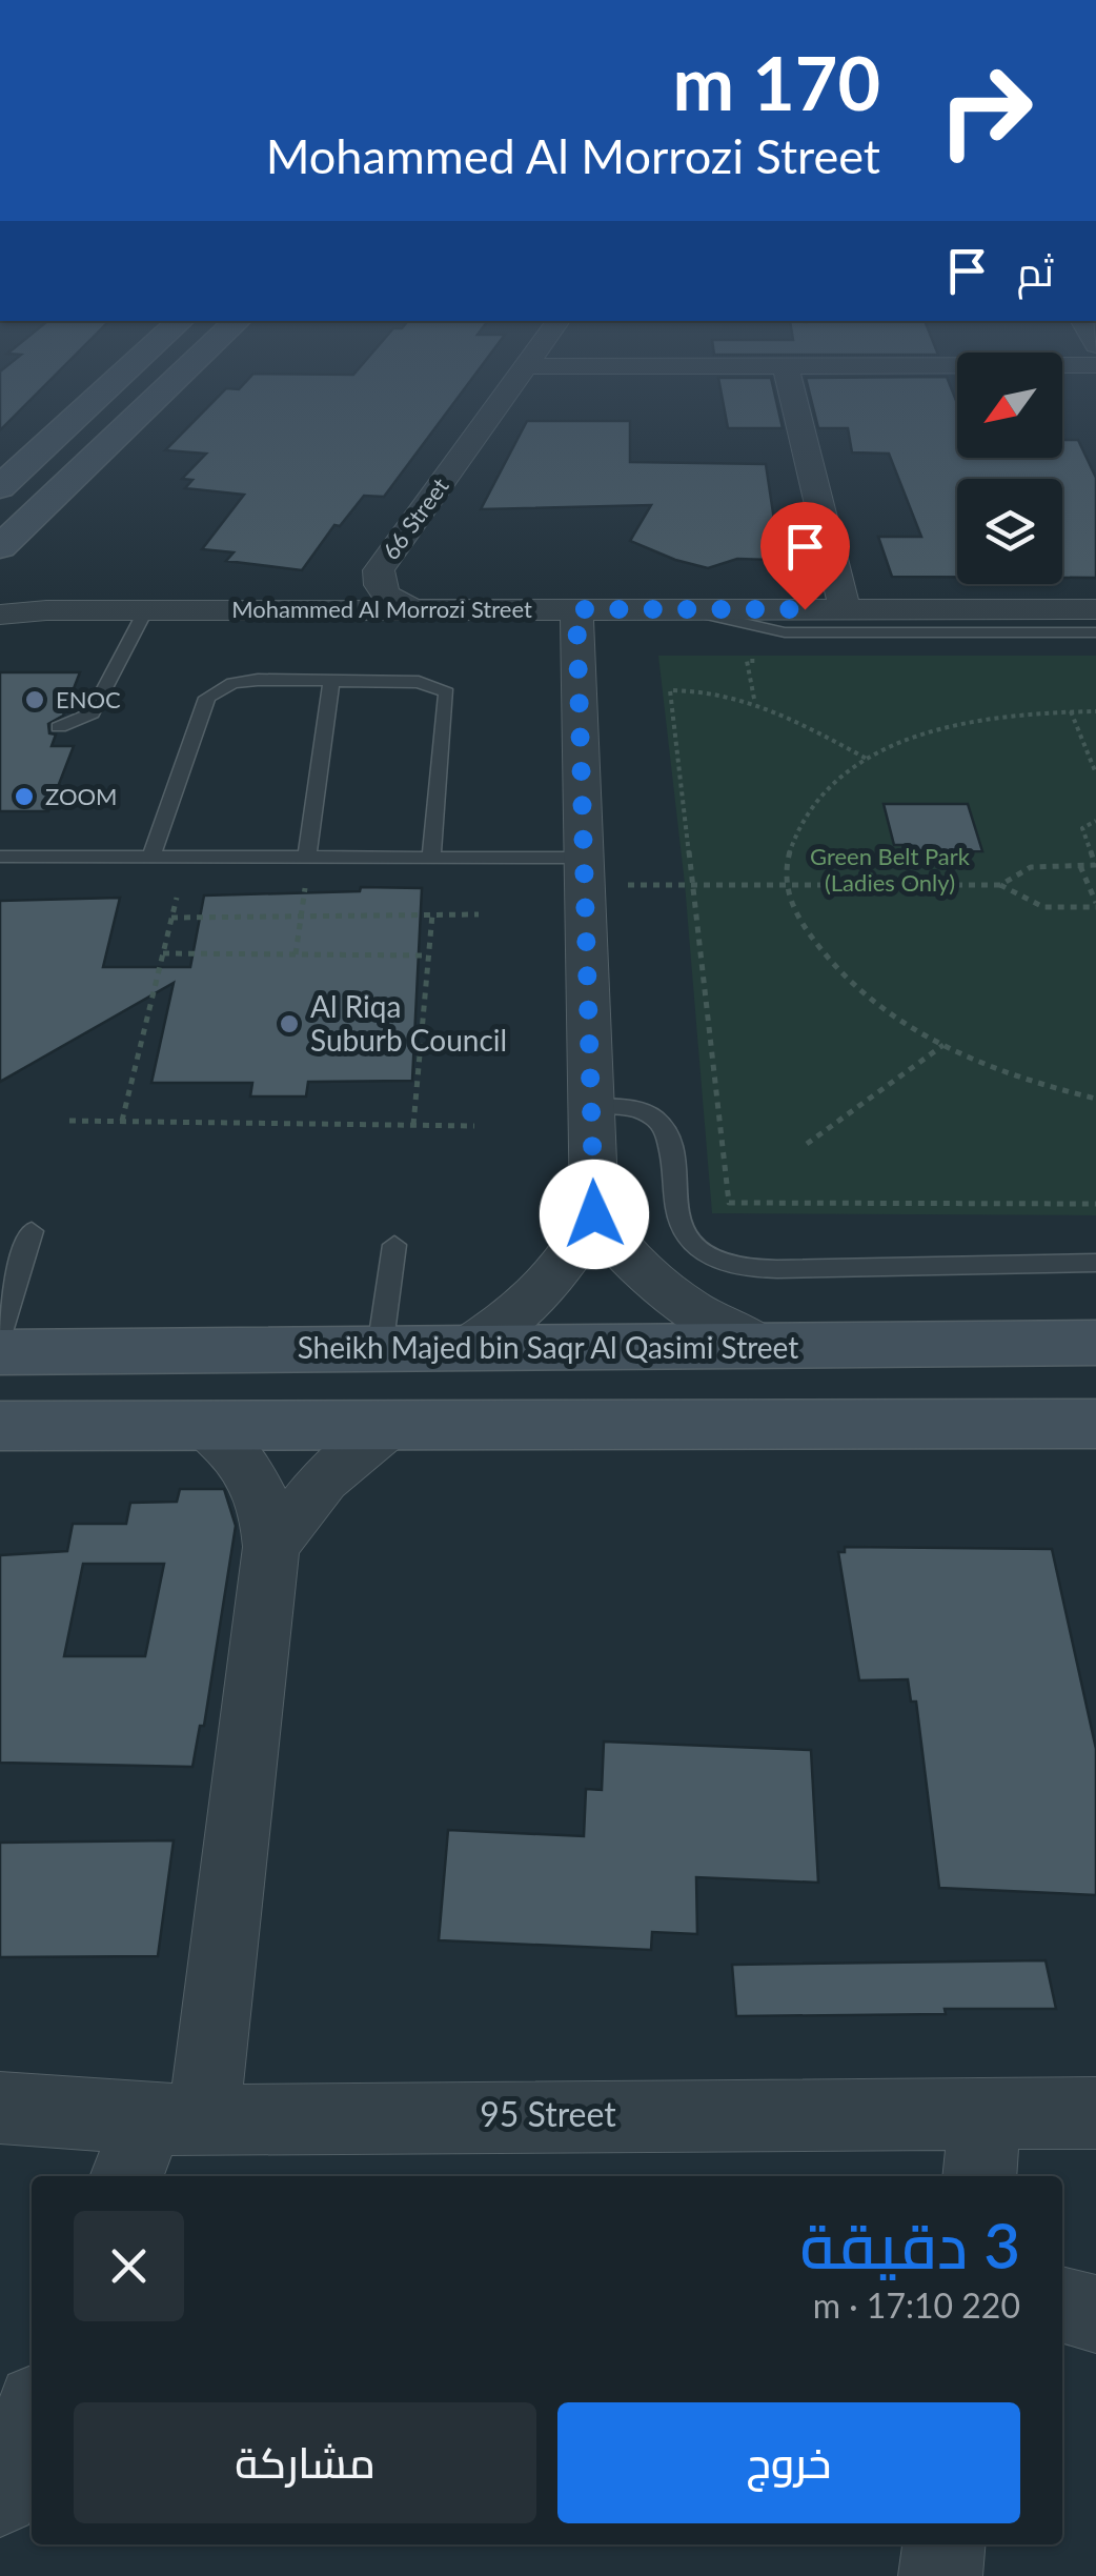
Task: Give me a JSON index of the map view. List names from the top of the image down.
{
  "streets": {
    "main road": ["Sheikh Majed bin Saqr Al Qasimi Street"],
    "street": ["66 Street", "Mohammed Al Morrozi Street", "95 Street"]
  },
  "crossings": [
    ["66 Street", "Mohammed Al Morrozi Street"]
  ],
  "parks": ["Green Belt Park (Ladies Only)"],
  "places": ["ENOC", "ZOOM", "Al Riqa Suburb Council"],
  "north": "bottom left",
  "page": {
    "turn": ["170 m", "Mohammed Al Morrozi Street"],
    "then": "ثم",
    "heading": ["3 دقيقة", "220 m · 17:10"],
    "buttons": ["خروج", "مشاركة"]
  }
}
